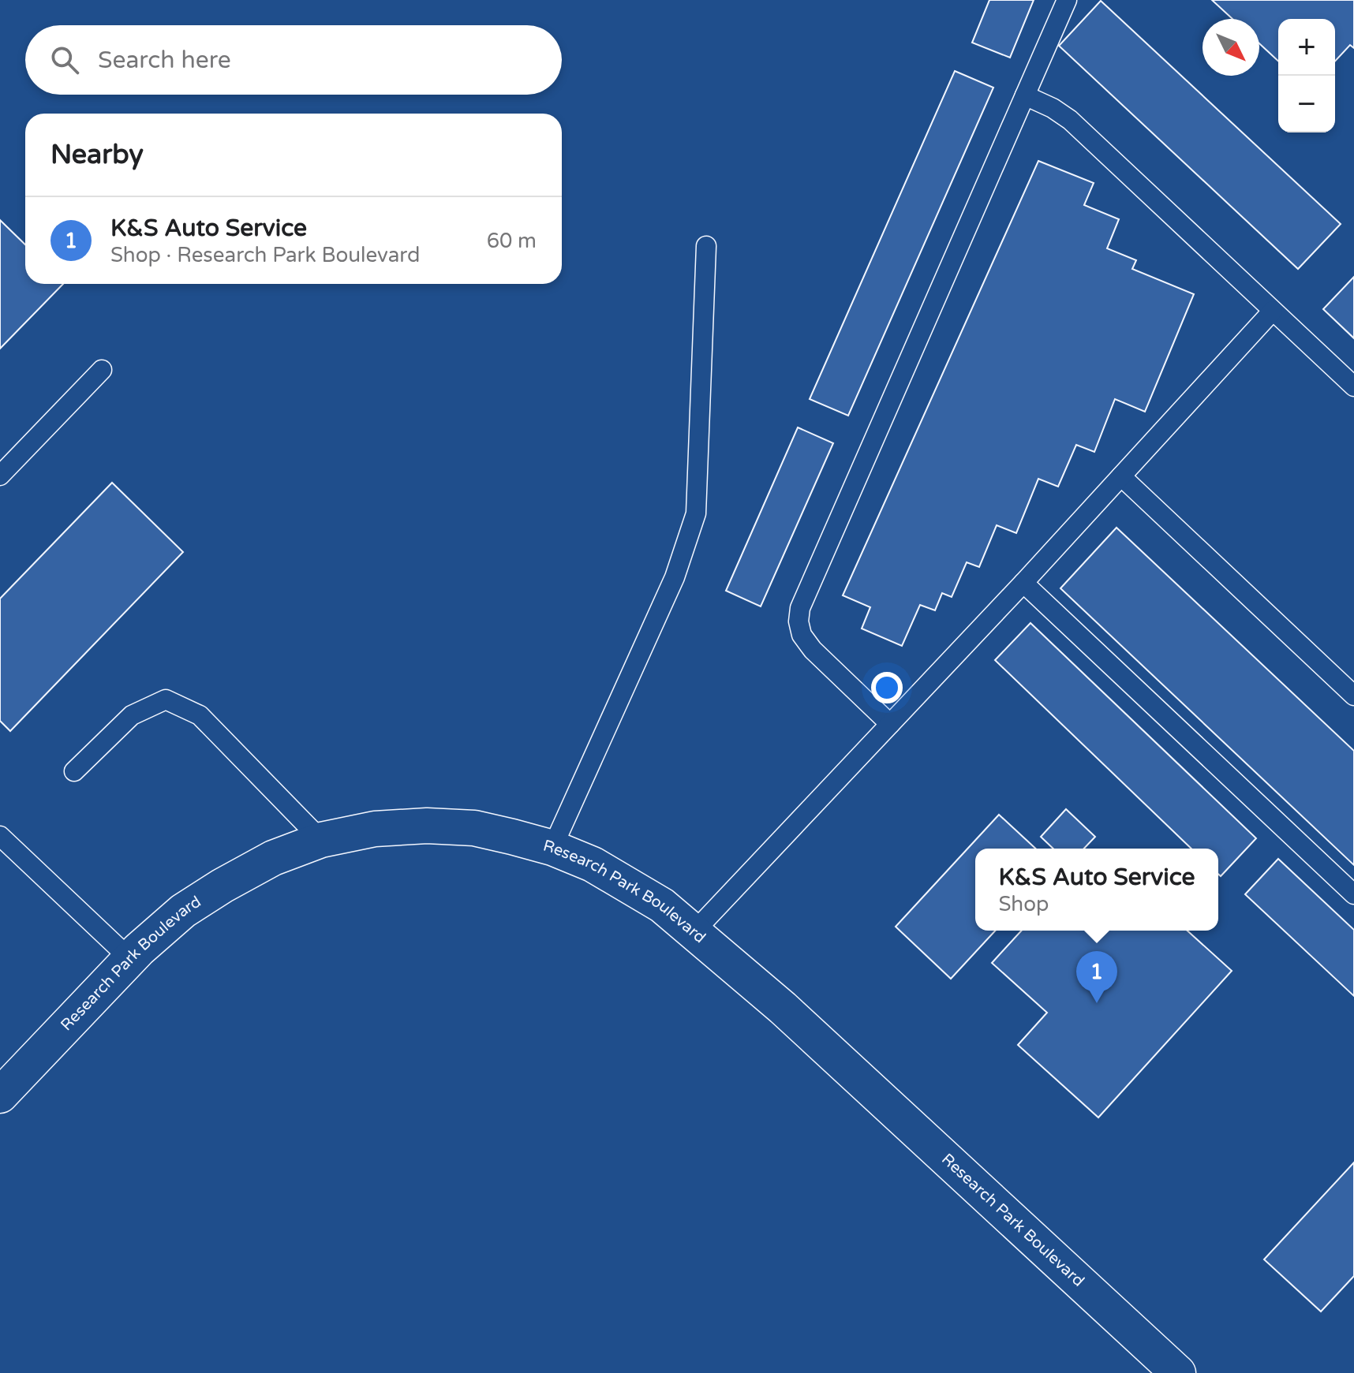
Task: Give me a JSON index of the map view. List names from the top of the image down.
{
  "streets": {
    "street": ["Research Park Boulevard"]
  },
  "north": "bottom right",
  "page": {
    "map_buttons": ["+", "−"],
    "search": "Search here",
    "heading": "Nearby",
    "list": [
      {
        "mark": "1",
        "name": "K&S Auto Service",
        "note": "Shop · Research Park Boulevard",
        "value": "60 m"
      }
    ],
    "popup": ["K&S Auto Service", "Shop"],
    "pins": "1"
  }
}
